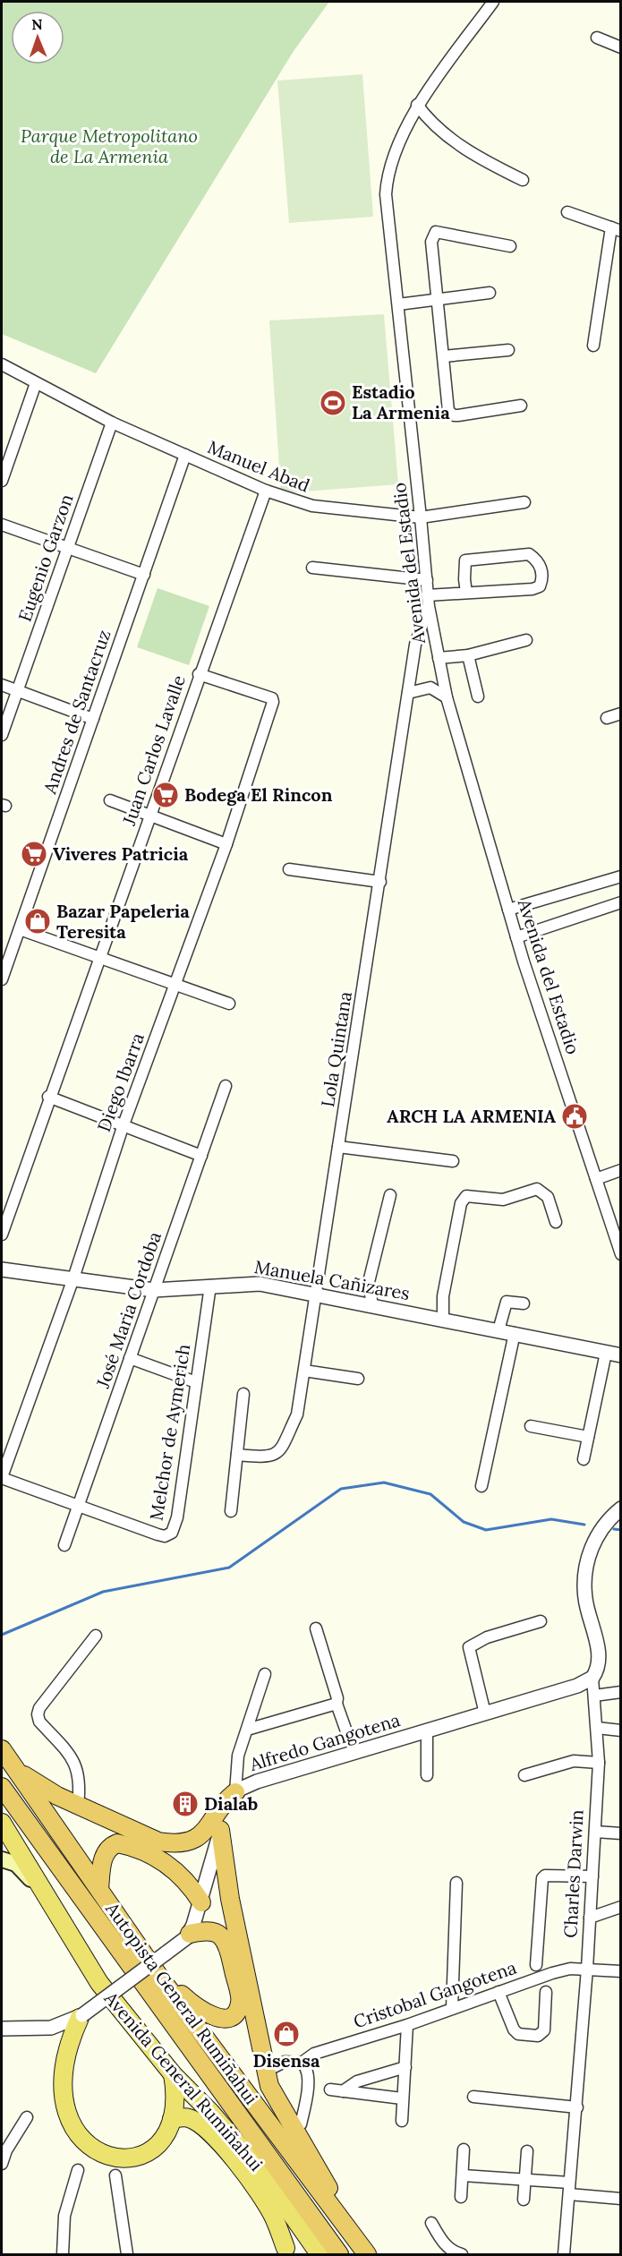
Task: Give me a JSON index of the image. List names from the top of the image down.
{
  "streets": {
    "highway": ["Autopista General Rumiñahui"],
    "main road": ["Avenida General Rumiñahui"],
    "street": [
      "Manuel Abad",
      "Eugenio Garzon",
      "Avenida del Estadio",
      "Andres de Santacruz",
      "Juan Carlos Lavalle",
      "Lola Quintana",
      "Diego Ibarra",
      "Manuela Cañizares",
      "José Maria Cordoba",
      "Melchor de Aymerich",
      "Alfredo Gangotena",
      "Charles Darwin",
      "Cristobal Gangotena"
    ]
  },
  "crossings": [
    ["Manuel Abad", "Eugenio Garzon"],
    ["Manuel Abad", "Avenida del Estadio"],
    ["Manuel Abad", "Andres de Santacruz"],
    ["Manuel Abad", "Juan Carlos Lavalle"],
    ["Avenida del Estadio", "Lola Quintana"],
    ["Juan Carlos Lavalle", "Diego Ibarra"],
    ["Lola Quintana", "Manuela Cañizares"],
    ["Diego Ibarra", "Manuela Cañizares"],
    ["Diego Ibarra", "Melchor de Aymerich"],
    ["Manuela Cañizares", "José Maria Cordoba"],
    ["Manuela Cañizares", "Melchor de Aymerich"],
    ["José Maria Cordoba", "Melchor de Aymerich"],
    ["Alfredo Gangotena", "Charles Darwin"],
    ["Charles Darwin", "Cristobal Gangotena"]
  ],
  "parks": ["Parque Metropolitano de La Armenia"],
  "places": {
    "sports": ["Estadio La Armenia"],
    "supermarket": ["Bodega El Rincon", "Viveres Patricia"],
    "shop": ["Bazar Papeleria Teresita", "Disensa"],
    "public building": ["ARCH LA ARMENIA"],
    "building": ["Dialab"]
  },
  "north": "top"
}
